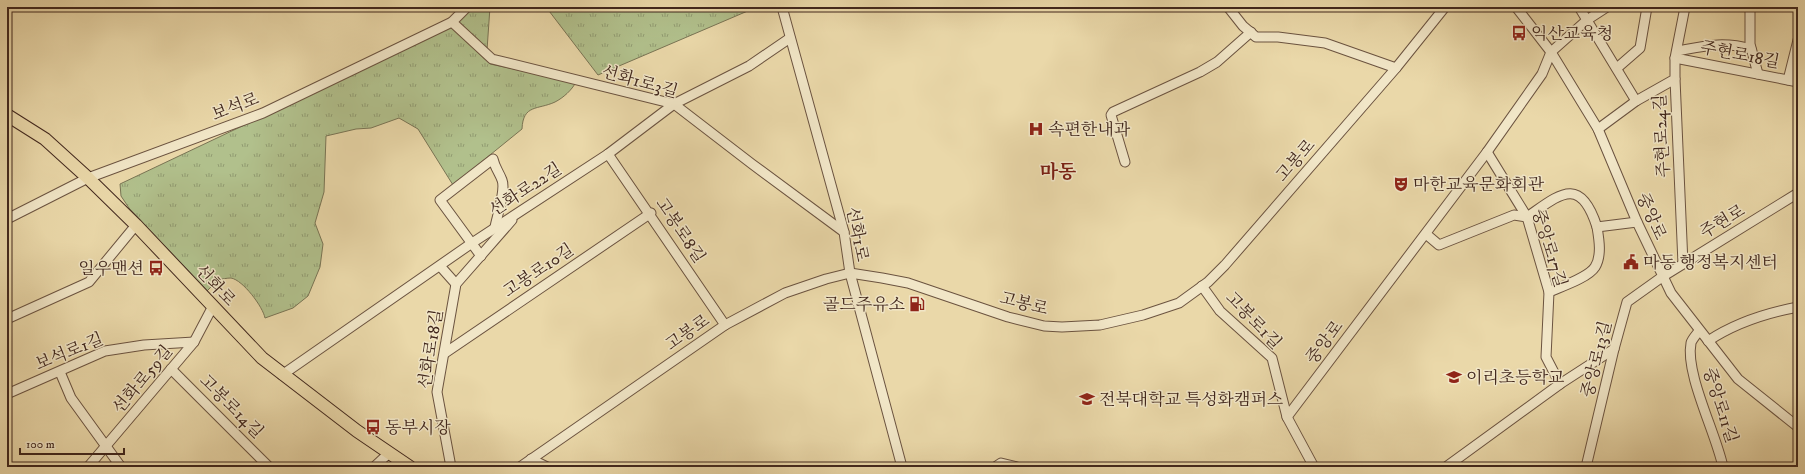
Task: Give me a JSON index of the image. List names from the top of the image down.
{
  "streets": {
    "main road": ["선화로"],
    "street": [
      "주현로18길",
      "선화1로3길",
      "보석로",
      "주현로24길",
      "고봉로",
      "선화로22길",
      "중앙로",
      "주현로",
      "고봉로8길",
      "선화1로",
      "중앙로17길",
      "고봉로10길",
      "고봉로1길",
      "선화로18길",
      "보석로1길",
      "중앙로13길",
      "선화로59길",
      "중앙로11길",
      "고봉로14길"
    ]
  },
  "crossings": [
    ["주현로18길", "주현로24길"],
    ["선화1로3길", "보석로"],
    ["선화1로3길", "선화로22길"],
    ["선화1로3길", "선화1로"],
    ["보석로", "선화로"],
    ["주현로24길", "주현로"],
    ["고봉로", "고봉로8길"],
    ["고봉로", "선화1로"],
    ["고봉로", "고봉로1길"],
    ["선화로22길", "고봉로8길"],
    ["선화로22길", "선화1로"],
    ["선화로22길", "선화로"],
    ["중앙로", "주현로"],
    ["중앙로", "중앙로17길"],
    ["중앙로", "고봉로1길"],
    ["중앙로", "중앙로13길"],
    ["중앙로", "중앙로11길"],
    ["주현로", "중앙로13길"],
    ["고봉로8길", "고봉로10길"],
    ["고봉로10길", "선화로18길"],
    ["선화로", "선화로59길"],
    ["보석로1길", "선화로59길"],
    ["선화로59길", "고봉로14길"]
  ],
  "districts": ["마동"],
  "places": {
    "bus stop": ["익산교육청", "일우맨션", "동부시장"],
    "hospital": ["속편한내과"],
    "theatre": ["마한교육문화회관"],
    "public building": ["마동 행정복지센터"],
    "fuel station": ["골드주유소"],
    "school or university": ["이리초등학교", "전북대학교 특성화캠퍼스"]
  },
  "scale_bar": "100 m"
}
